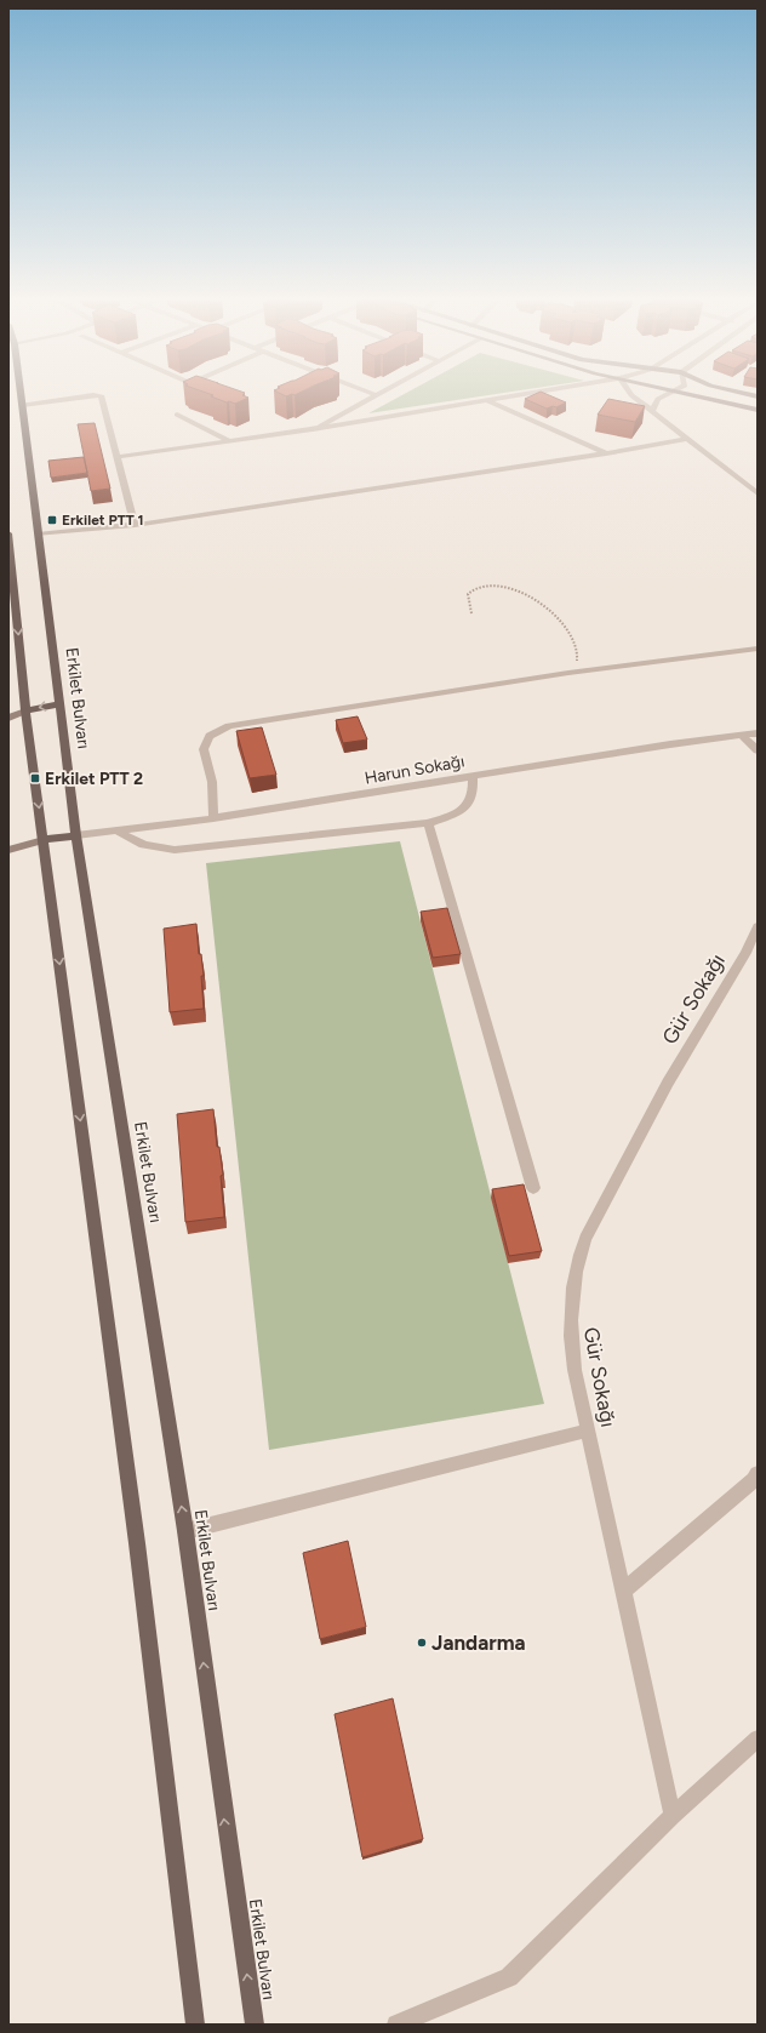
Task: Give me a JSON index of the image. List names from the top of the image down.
{
  "streets": {
    "main road": ["Erkilet Bulvarı"],
    "street": ["Harun Sokağı", "Gür Sokağı"]
  },
  "crossings": [
    ["Erkilet Bulvarı", "Harun Sokağı"]
  ],
  "places": {
    "transit": ["Erkilet PTT 1", "Erkilet PTT 2"],
    "other": ["Jandarma"]
  }
}
